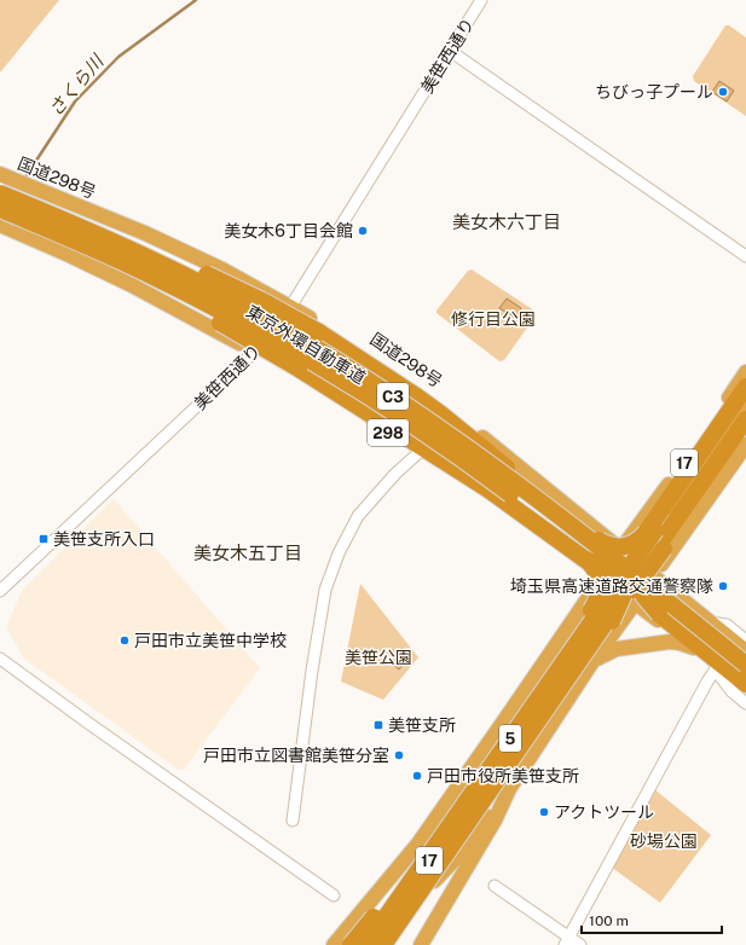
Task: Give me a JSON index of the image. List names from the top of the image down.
{
  "streets": {
    "highway": [
      "国道298号",
      "東京外環自動車道",
      "C3",
      "298",
      "17",
      "5"
    ],
    "street": ["美笹西通り"]
  },
  "crossings": [
    ["美笹西通り", "国道298号"],
    ["美笹西通り", "298"],
    ["国道298号", "17"],
    ["298", "17"],
    ["17", "5"]
  ],
  "districts": ["美女木六丁目", "美女木五丁目"],
  "water": ["さくら川"],
  "parks": ["修行目公園", "美笹公園", "砂場公園"],
  "places": {
    "other": [
      "ちびっ子プール",
      "美女木6丁目会館",
      "埼玉県高速道路交通警察隊",
      "戸田市立美笹中学校",
      "戸田市立図書館美笹分室",
      "戸田市役所美笹支所",
      "アクトツール"
    ],
    "transit": ["美笹支所入口", "美笹支所"]
  },
  "scale_bar": "100 m"
}
